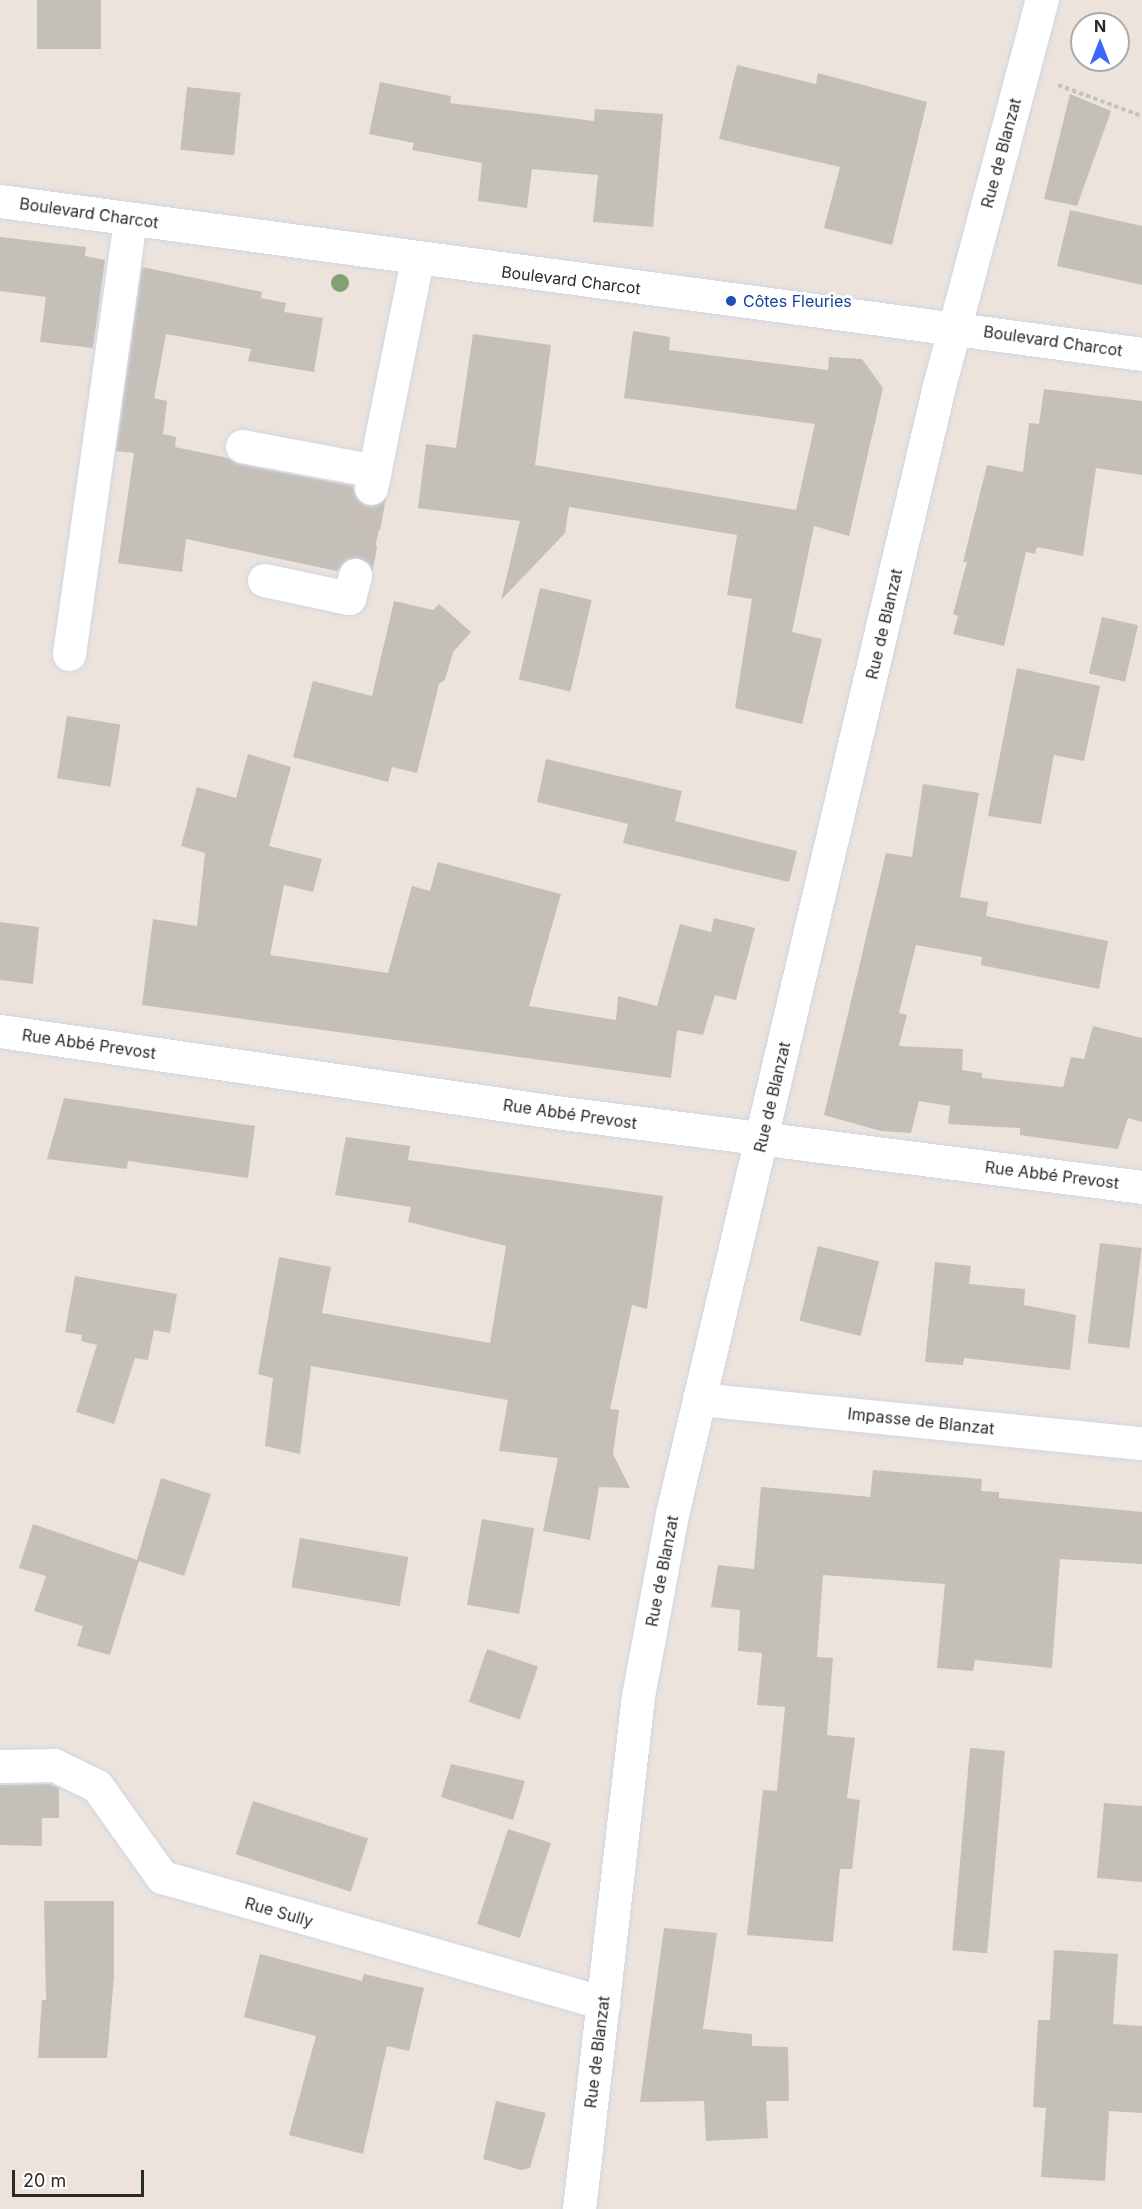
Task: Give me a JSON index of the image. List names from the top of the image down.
{
  "streets": {
    "street": [
      "Rue de Blanzat",
      "Boulevard Charcot",
      "Rue Abbé Prevost",
      "Impasse de Blanzat",
      "Rue Sully"
    ]
  },
  "crossings": [
    ["Rue de Blanzat", "Boulevard Charcot"],
    ["Rue de Blanzat", "Rue Abbé Prevost"],
    ["Rue de Blanzat", "Impasse de Blanzat"],
    ["Rue de Blanzat", "Rue Sully"]
  ],
  "places": ["Côtes Fleuries"],
  "scale_bar": "20 m",
  "north": "top"
}
